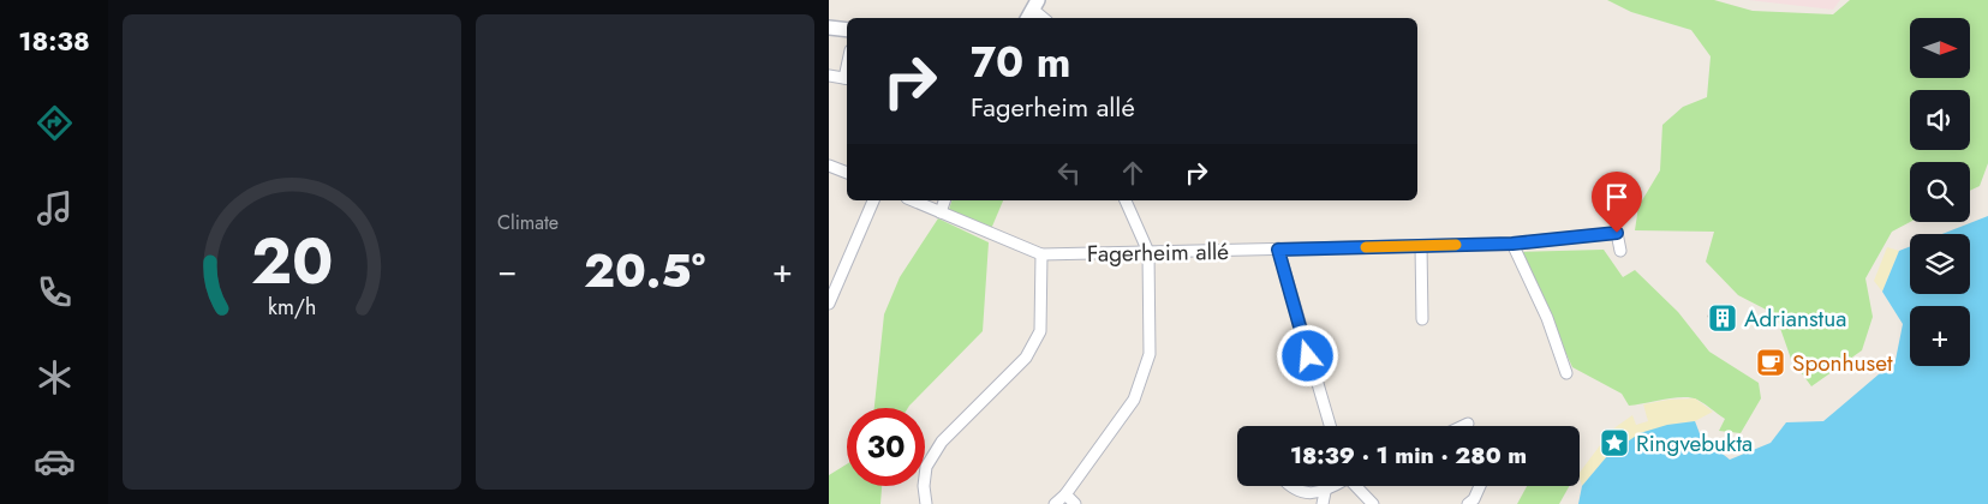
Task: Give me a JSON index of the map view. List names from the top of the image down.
{
  "streets": {
    "street": ["Fagerheim allé"]
  },
  "places": {
    "building": ["Adrianstua"],
    "cafe": ["Sponhuset"],
    "place": ["Ringvebukta"]
  },
  "north": "right",
  "page": {
    "tabs": "18:38",
    "tile": "Climate",
    "map_buttons": "+",
    "turn": ["70 m", "Fagerheim allé"],
    "heat": ["−", "20.5°", "+"],
    "limit": "30",
    "trip": "18:39 · 1 min · 280 m",
    "gauge": ["20", "km/h"]
  }
}
